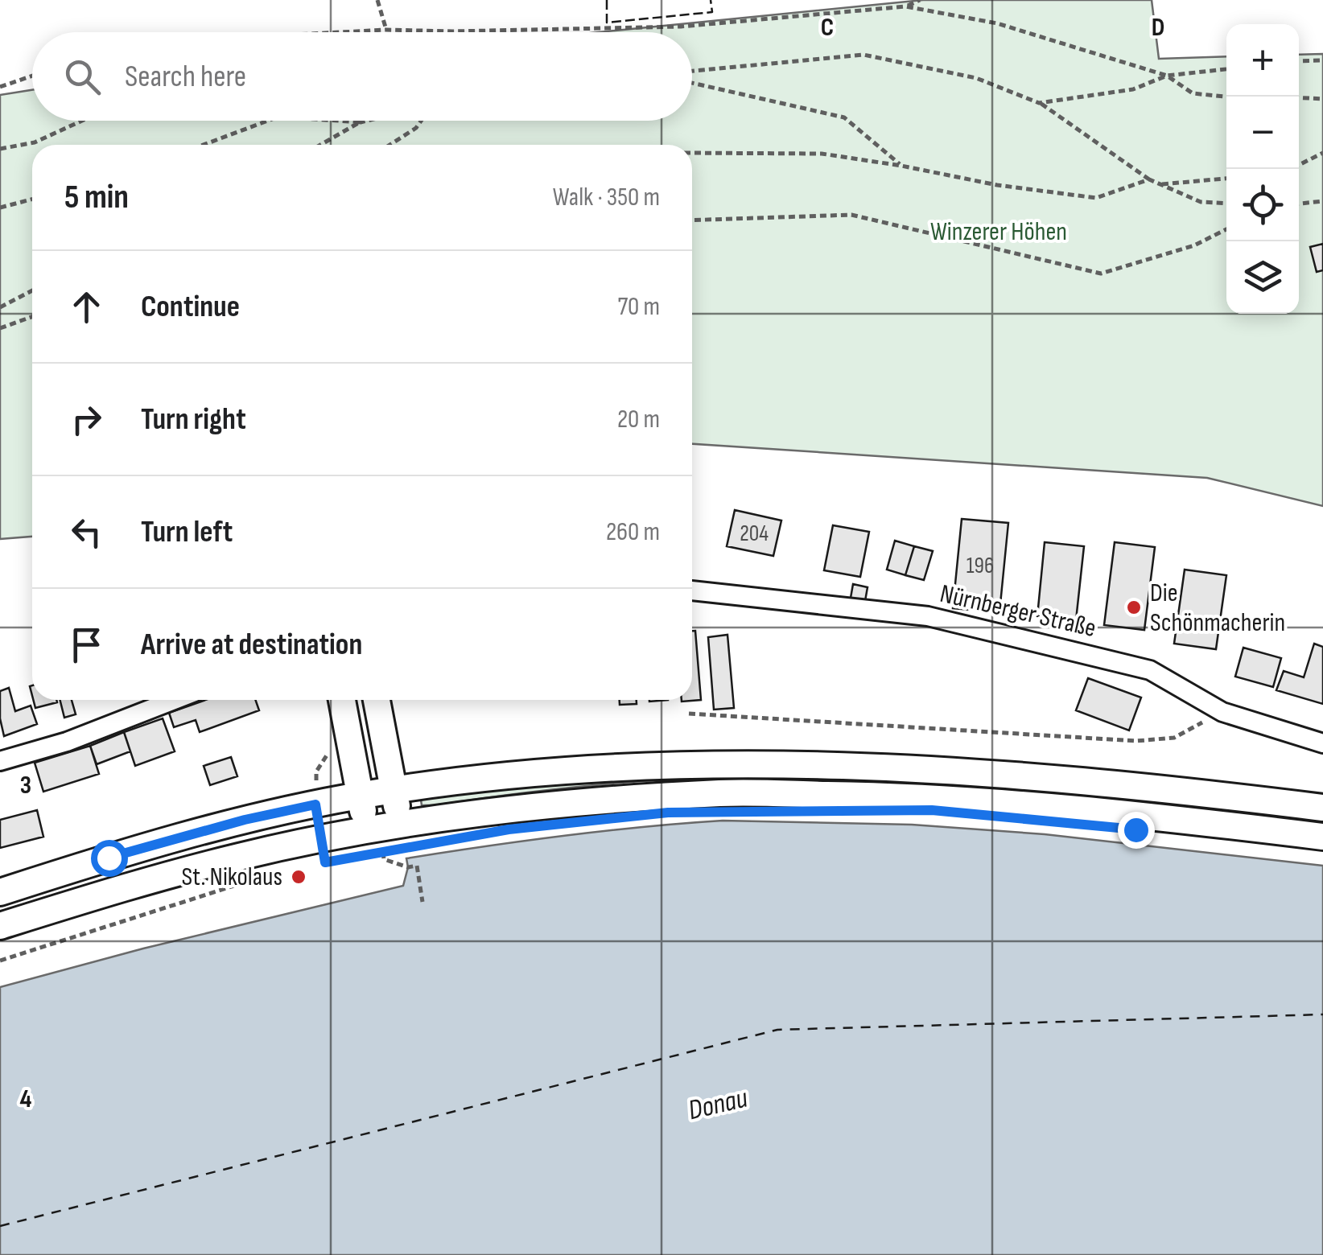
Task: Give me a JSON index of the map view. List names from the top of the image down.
{
  "streets": {
    "street": ["Nürnberger Straße"]
  },
  "water": ["Donau"],
  "parks": ["Winzerer Höhen"],
  "places": ["Die Schönmacherin", "St. Nikolaus"],
  "house_numbers": ["204", "196"],
  "page": {
    "map_buttons": ["+", "−"],
    "search": "Search here",
    "heading": ["5 min", "Walk · 350 m"],
    "list": [
      ["Continue", "70 m"],
      ["Turn right", "20 m"],
      ["Turn left", "260 m"],
      "Arrive at destination"
    ]
  },
  "grid": {
    "columns": ["C", "D"],
    "rows": ["3", "4"]
  }
}
